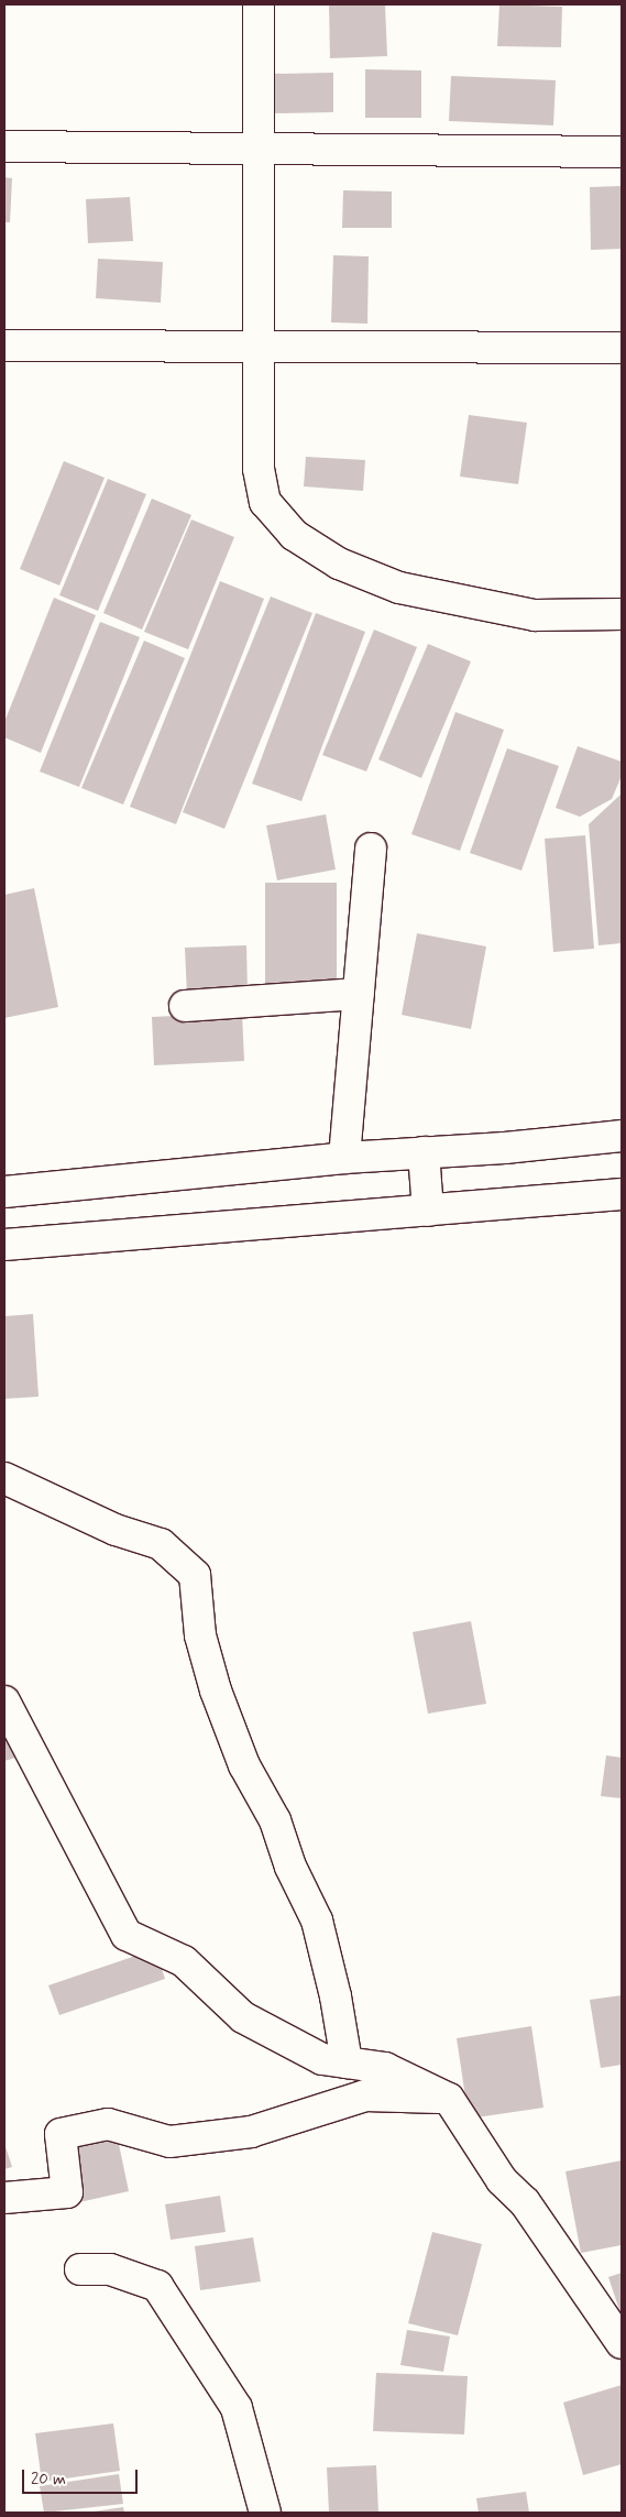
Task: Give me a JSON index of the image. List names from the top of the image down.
{
  "scale_bar": "20 m"
}
